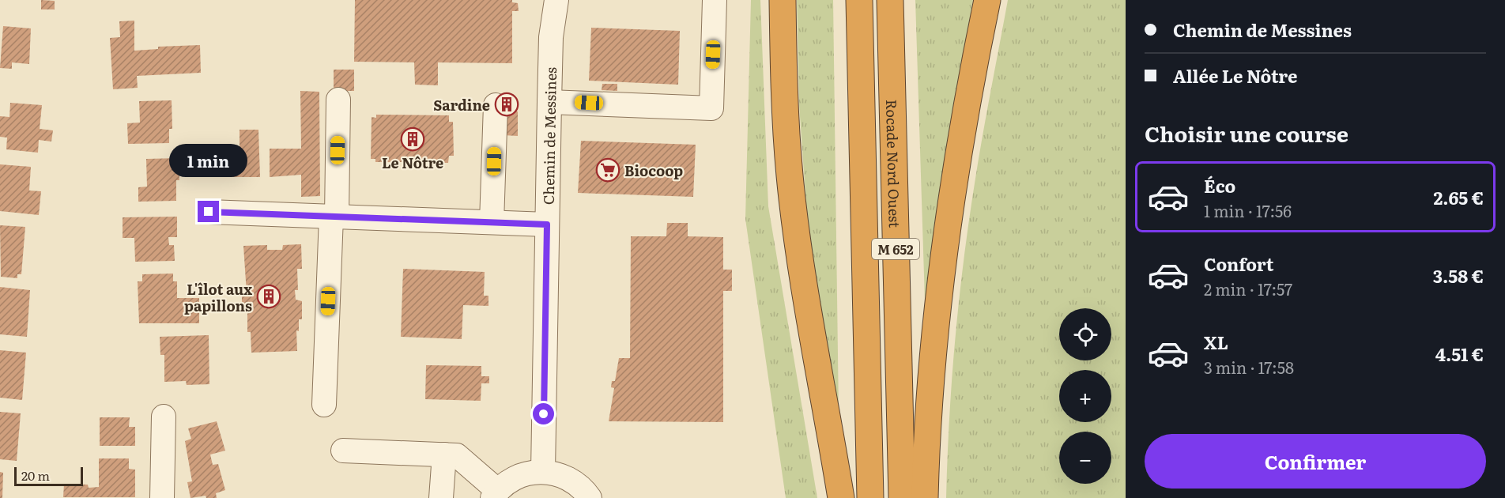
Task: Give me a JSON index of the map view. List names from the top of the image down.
{
  "streets": {
    "highway": ["Rocade Nord Ouest", "M 652"],
    "street": ["Chemin de Messines"]
  },
  "places": {
    "building": ["Sardine", "Le Nôtre", "L'îlot aux papillons"],
    "supermarket": ["Biocoop"]
  },
  "scale_bar": "20 m",
  "page": {
    "banner": ["Chemin de Messines", "Allée Le Nôtre"],
    "heading": "Choisir une course",
    "bubble": "1 min",
    "list": [
      {
        "name": "Éco",
        "note": "1 min · 17:56",
        "value": "2.65 €"
      },
      {
        "name": "Confort",
        "note": "2 min · 17:57",
        "value": "3.58 €"
      },
      {
        "name": "XL",
        "note": "3 min · 17:58",
        "value": "4.51 €"
      }
    ],
    "map_buttons": ["+", "−"],
    "buttons": "Confirmer",
    "scale": "20 m"
  }
}
